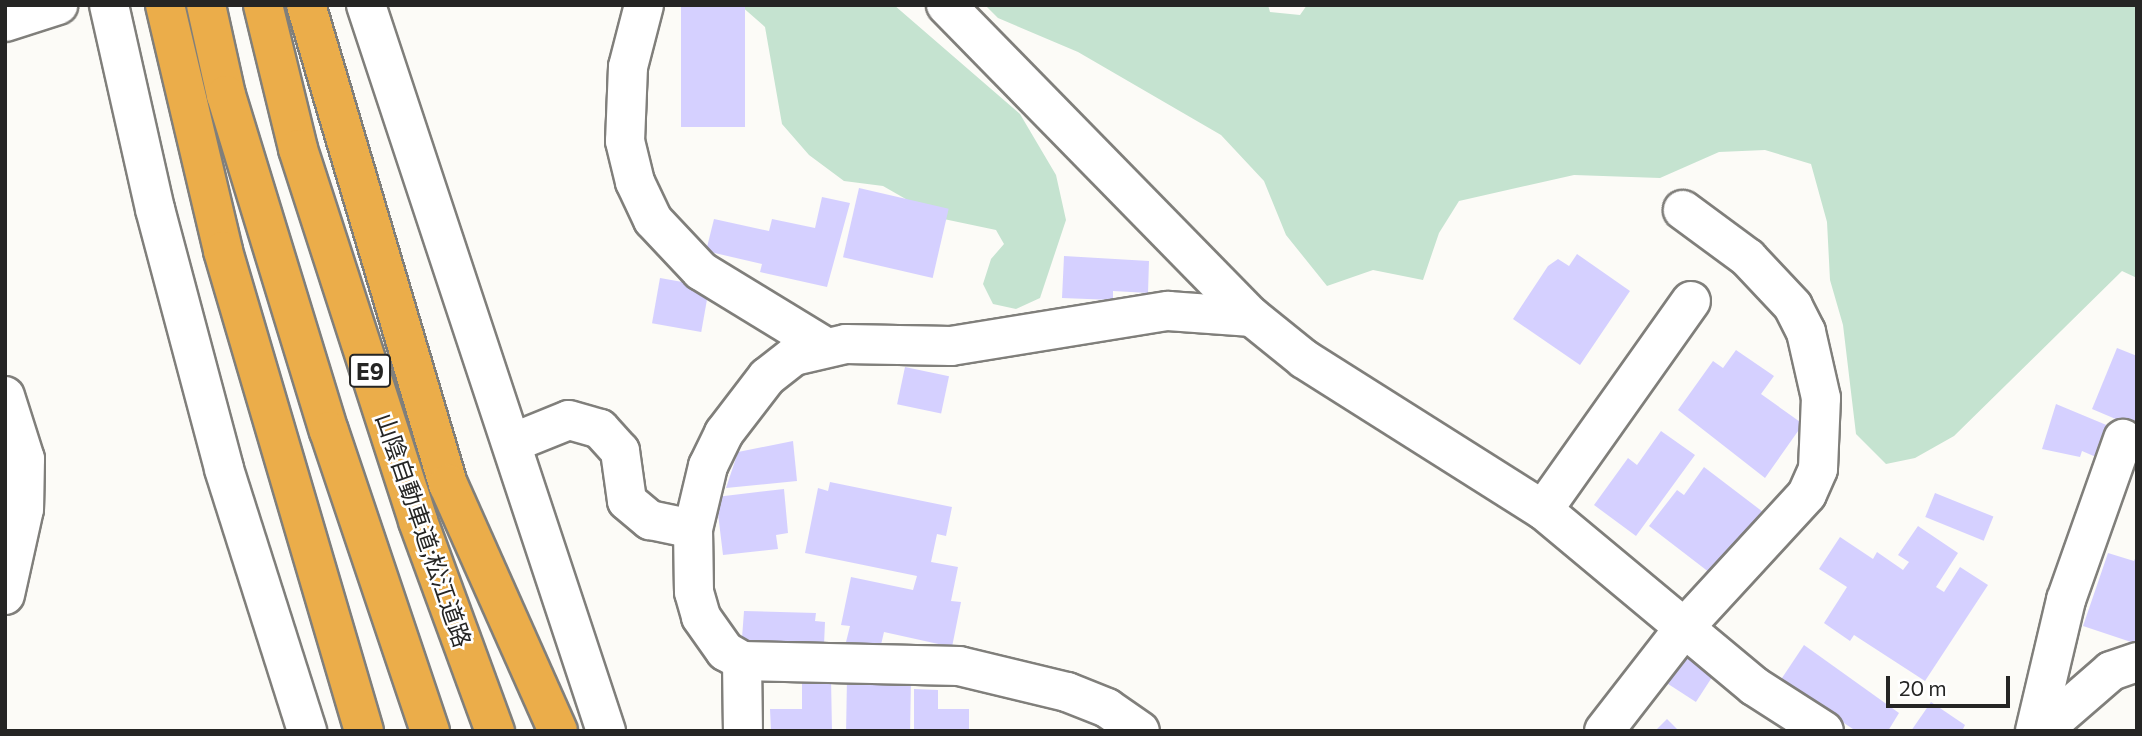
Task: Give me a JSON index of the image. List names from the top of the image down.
{
  "streets": {
    "highway": ["E9", "山陰自動車道;松江道路"]
  },
  "scale_bar": "20 m"
}
